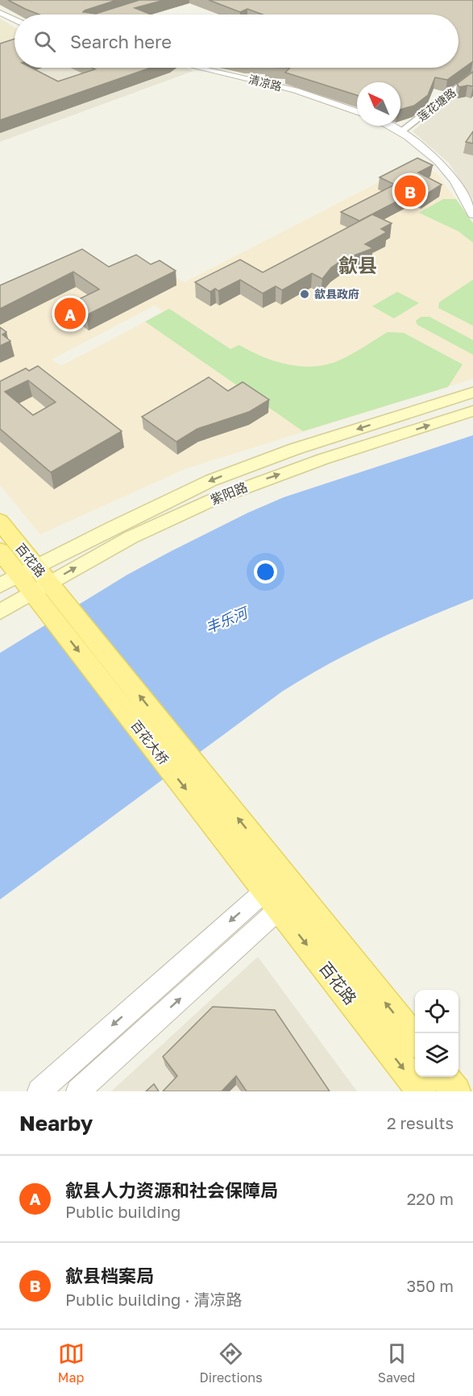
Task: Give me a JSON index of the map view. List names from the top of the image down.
{
  "streets": {
    "main road": ["紫阳路", "百花路", "百花大桥"],
    "street": ["清凉路", "莲花塘路"]
  },
  "crossings": [
    ["紫阳路", "百花路"],
    ["紫阳路", "百花大桥"],
    ["百花路", "百花大桥"]
  ],
  "districts": ["歙县"],
  "water": ["丰乐河"],
  "places": ["歙县政府"],
  "north": "top left",
  "page": {
    "search": "Search here",
    "pins": ["B", "A"],
    "heading": ["Nearby", "2 results"],
    "list": [
      {
        "mark": "A",
        "name": "歙县人力资源和社会保障局",
        "note": "Public building",
        "value": "220 m"
      },
      {
        "mark": "B",
        "name": "歙县档案局",
        "note": "Public building · 清凉路",
        "value": "350 m"
      }
    ],
    "nav": ["Map", "Directions", "Saved"]
  }
}
